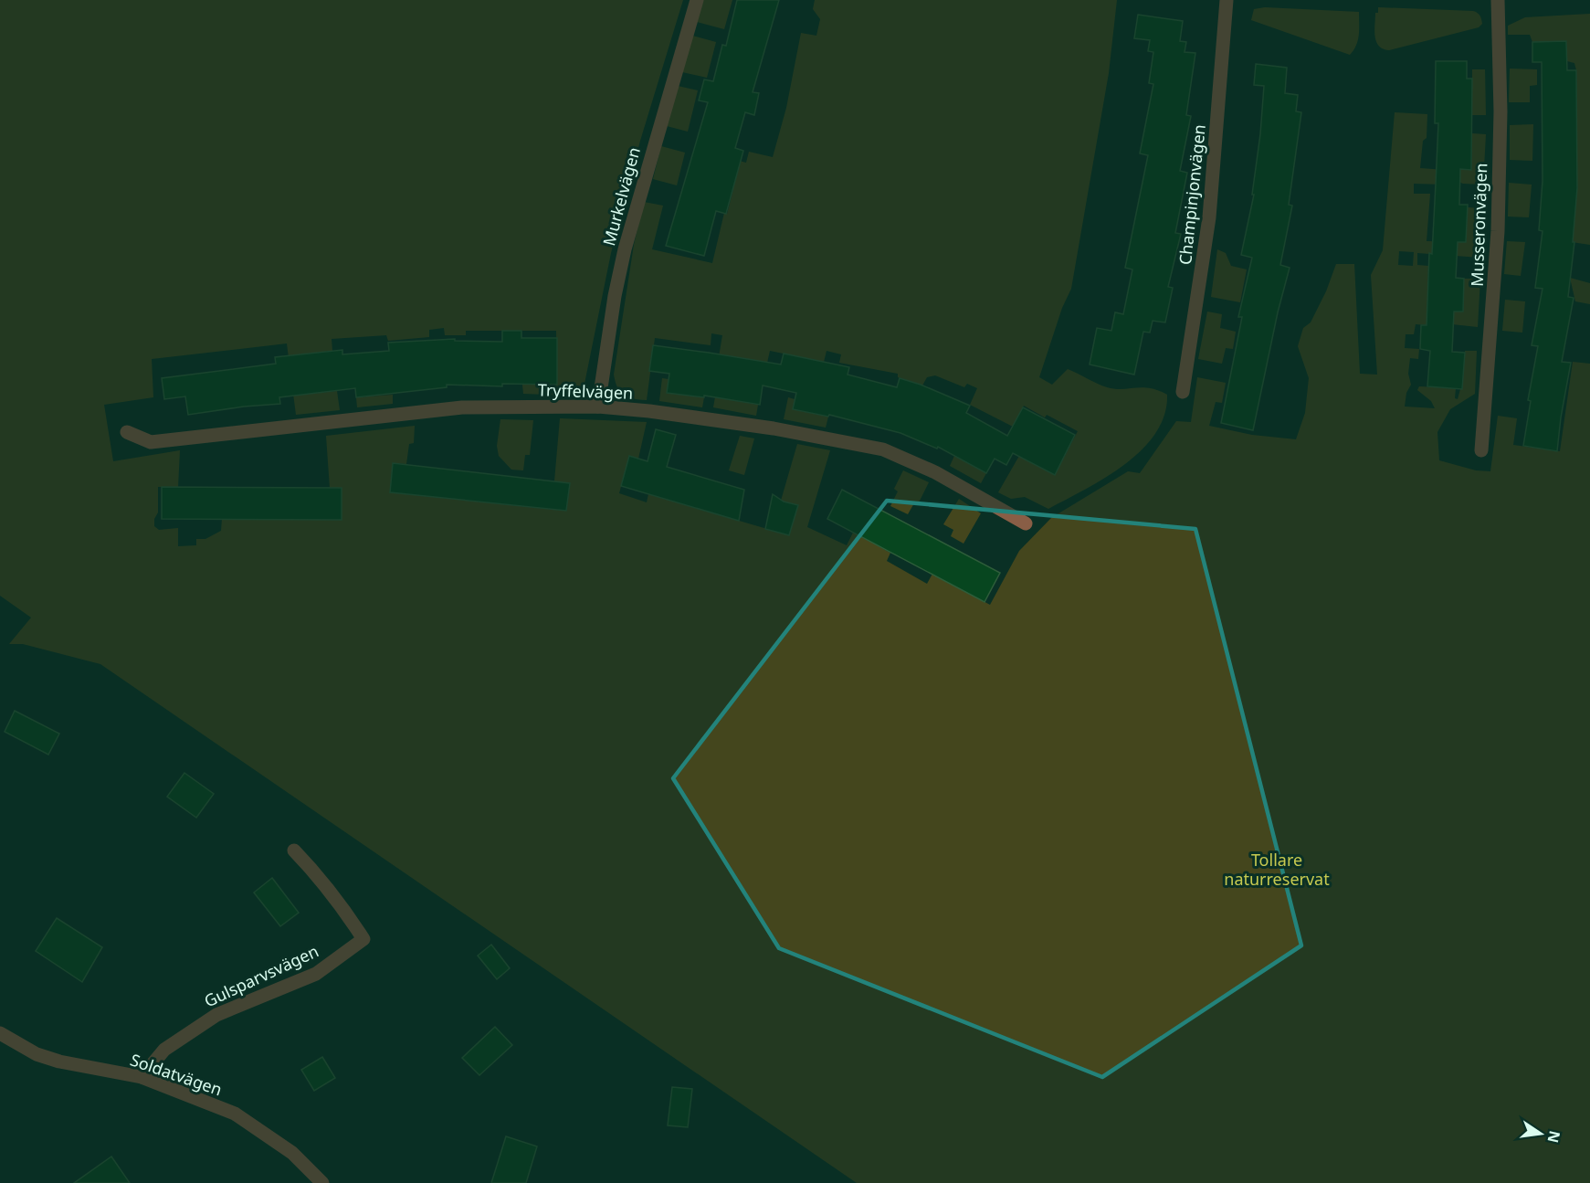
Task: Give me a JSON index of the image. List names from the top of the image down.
{
  "streets": {
    "street": [
      "Champinjonvägen",
      "Murkelvägen",
      "Musseronvägen",
      "Tryffelvägen",
      "Gulsparvsvägen",
      "Soldatvägen"
    ]
  },
  "crossings": [
    ["Murkelvägen", "Tryffelvägen"],
    ["Gulsparvsvägen", "Soldatvägen"]
  ],
  "parks": ["Tollare naturreservat"],
  "north": "right"
}
